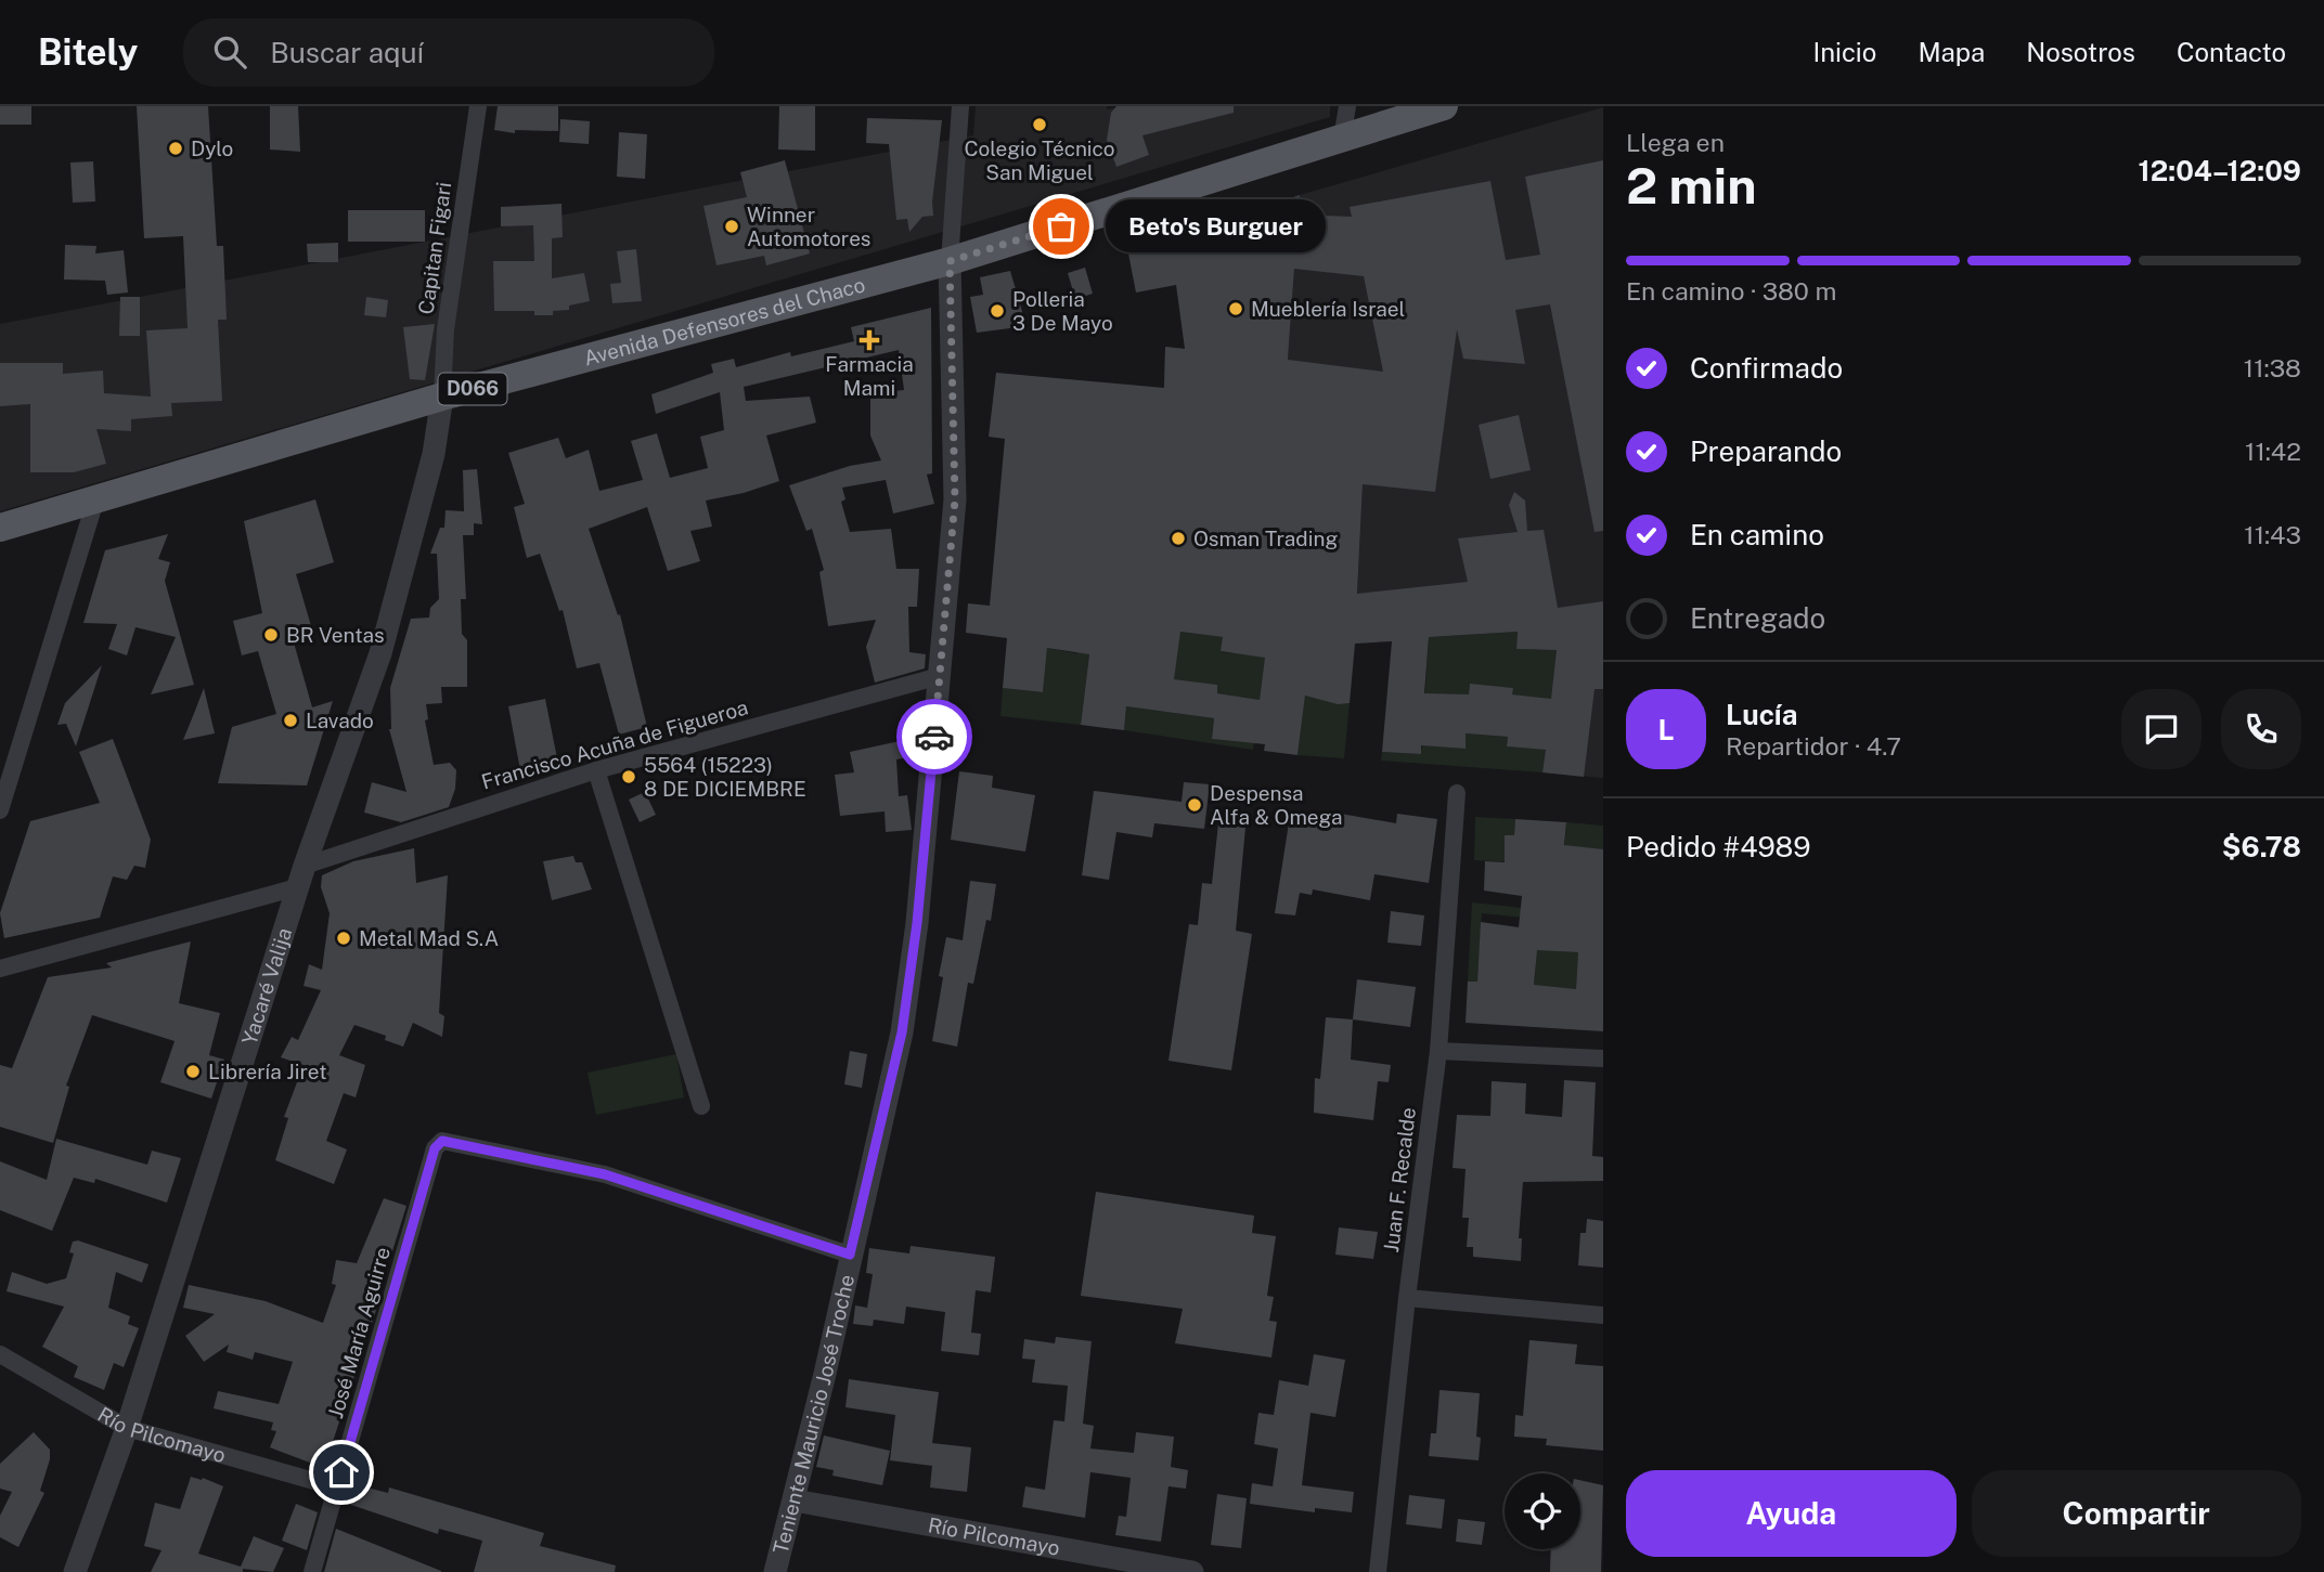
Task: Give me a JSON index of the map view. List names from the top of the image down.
{
  "streets": {
    "main road": ["Avenida Defensores del Chaco", "D066"],
    "street": [
      "Capitan Figari",
      "Francisco Acuña de Figueroa",
      "Yacaré Valija",
      "Juan F. Recalde",
      "José María Aguirre",
      "Teniente Mauricio José Troche",
      "Río Pilcomayo"
    ]
  },
  "crossings": [
    ["Capitan Figari", "Avenida Defensores del Chaco"],
    ["Capitan Figari", "Yacaré Valija"],
    ["Avenida Defensores del Chaco", "Yacaré Valija"],
    ["Avenida Defensores del Chaco", "Teniente Mauricio José Troche"],
    ["Francisco Acuña de Figueroa", "Yacaré Valija"],
    ["Francisco Acuña de Figueroa", "Teniente Mauricio José Troche"],
    ["Yacaré Valija", "Río Pilcomayo"],
    ["José María Aguirre", "Teniente Mauricio José Troche"],
    ["José María Aguirre", "Río Pilcomayo"],
    ["Teniente Mauricio José Troche", "Río Pilcomayo"]
  ],
  "places": {
    "other": [
      "Colegio Técnico San Miguel",
      "Dylo",
      "Winner Automotores",
      "Beto's Burguer",
      "Mueblería Israel",
      "Polleria 3 De Mayo",
      "Osman Trading",
      "BR Ventas",
      "Lavado",
      "5564 (15223) 8 DE DICIEMBRE",
      "Despensa Alfa & Omega",
      "Metal Mad S.A",
      "Librería Jiret"
    ],
    "health": ["Farmacia Mami"]
  },
  "page": {
    "header": "Bitely",
    "search": "Buscar aquí",
    "nav": [
      "Inicio",
      "Mapa",
      "Nosotros",
      "Contacto"
    ],
    "heading": ["2 min", "Llega en", "12:04–12:09"],
    "panel": [
      "Lucía",
      "Repartidor · 4.7",
      "Pedido #4989",
      "$6.78"
    ],
    "bubble": "Beto's Burguer",
    "bar": "En camino · 380 m",
    "list": [
      ["Confirmado", "11:38"],
      ["Preparando", "11:42"],
      ["En camino", "11:43"],
      "Entregado"
    ],
    "round": "L",
    "buttons": ["Ayuda", "Compartir"]
  }
}
